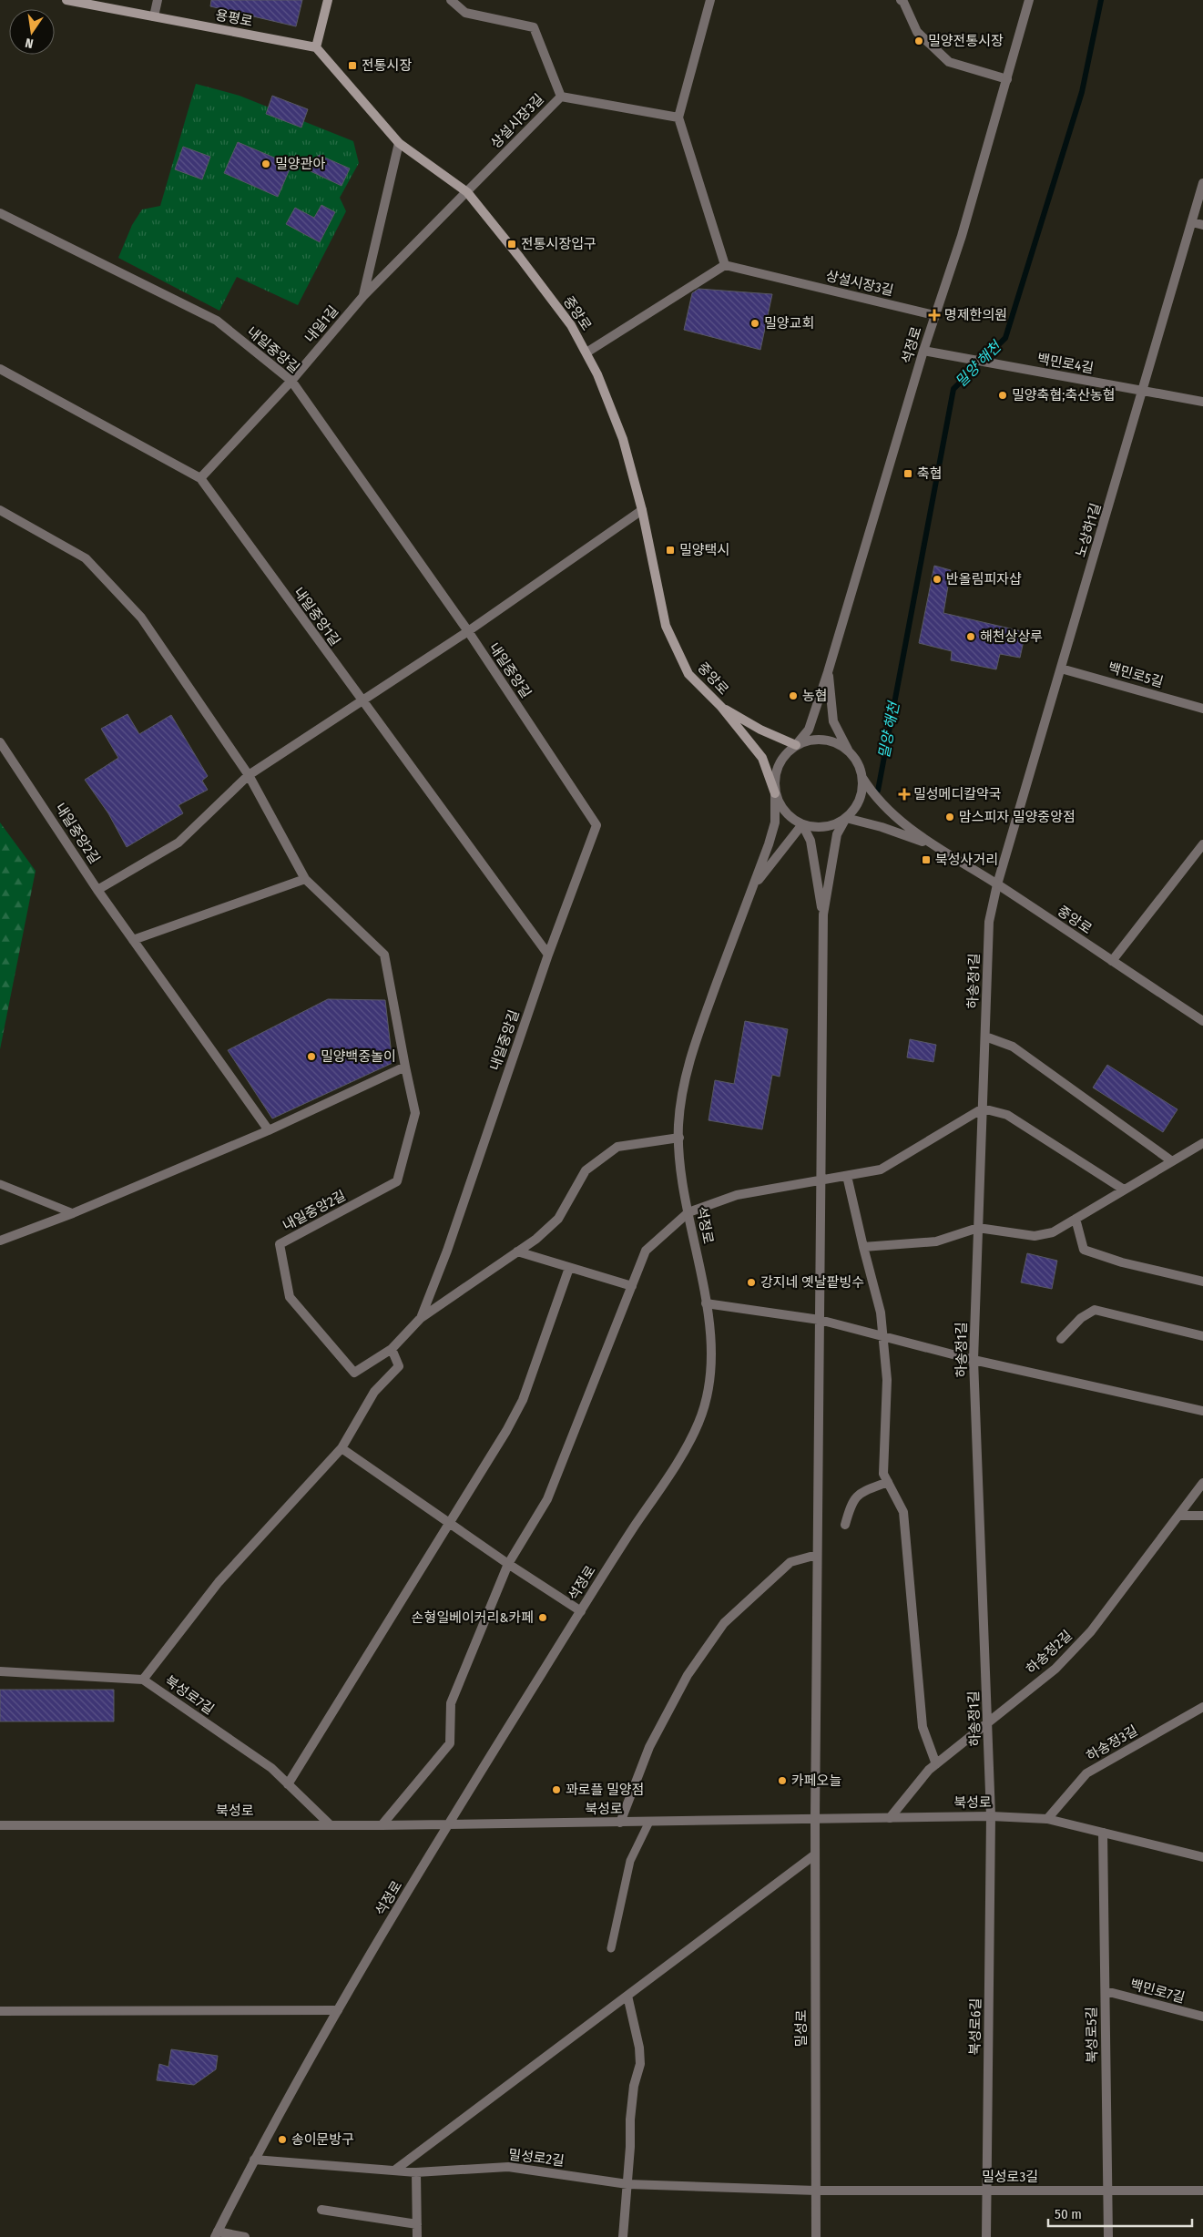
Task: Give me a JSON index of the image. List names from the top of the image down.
{
  "streets": {
    "main road": ["용평로", "중앙로"],
    "street": [
      "상설시장3길",
      "내일1길",
      "석정로",
      "내일중앙길",
      "백민로4길",
      "노상하1길",
      "내일중앙1길",
      "백민로5길",
      "내일중앙2길",
      "하송정1길",
      "하송정2길",
      "북성로7길",
      "하송정3길",
      "북성로",
      "백민로7길",
      "북성로6길",
      "밀성로",
      "북성로5길",
      "밀성로2길",
      "밀성로3길"
    ]
  },
  "crossings": [
    ["용평로", "중앙로"],
    ["상설시장3길", "중앙로"],
    ["상설시장3길", "내일1길"],
    ["상설시장3길", "석정로"],
    ["중앙로", "내일1길"],
    ["중앙로", "노상하1길"],
    ["중앙로", "하송정1길"],
    ["내일1길", "내일중앙길"],
    ["내일1길", "내일중앙1길"],
    ["석정로", "백민로4길"],
    ["석정로", "북성로"],
    ["석정로", "밀성로2길"],
    ["내일중앙길", "내일중앙1길"],
    ["내일중앙길", "내일중앙2길"],
    ["백민로4길", "노상하1길"],
    ["노상하1길", "백민로5길"],
    ["노상하1길", "하송정1길"],
    ["하송정1길", "하송정2길"],
    ["하송정1길", "북성로"],
    ["하송정1길", "북성로6길"],
    ["하송정2길", "북성로"],
    ["북성로7길", "북성로"],
    ["하송정3길", "북성로"],
    ["북성로", "북성로6길"],
    ["북성로", "밀성로"],
    ["북성로", "북성로5길"],
    ["백민로7길", "북성로5길"],
    ["북성로6길", "밀성로3길"],
    ["밀성로", "밀성로2길"],
    ["밀성로", "밀성로3길"],
    ["북성로5길", "밀성로3길"],
    ["밀성로2길", "밀성로3길"]
  ],
  "water": ["밀양 해천"],
  "places": {
    "other": [
      "밀양전통시장",
      "밀양관아",
      "밀양교회",
      "밀양축협;축산농협",
      "반올림피자샵",
      "해천상상루",
      "농협",
      "맘스피자 밀양중앙점",
      "밀양백중놀이",
      "강지네 옛날팥빙수",
      "손형일베이커리&카페",
      "카페오늘",
      "꽈로플 밀양점",
      "송이문방구"
    ],
    "transit": [
      "전통시장",
      "전통시장입구",
      "축협",
      "밀양택시",
      "북성사거리"
    ],
    "health": ["명제한의원", "밀성메디칼약국"]
  },
  "scale_bar": "50 m",
  "north": "bottom"
}
